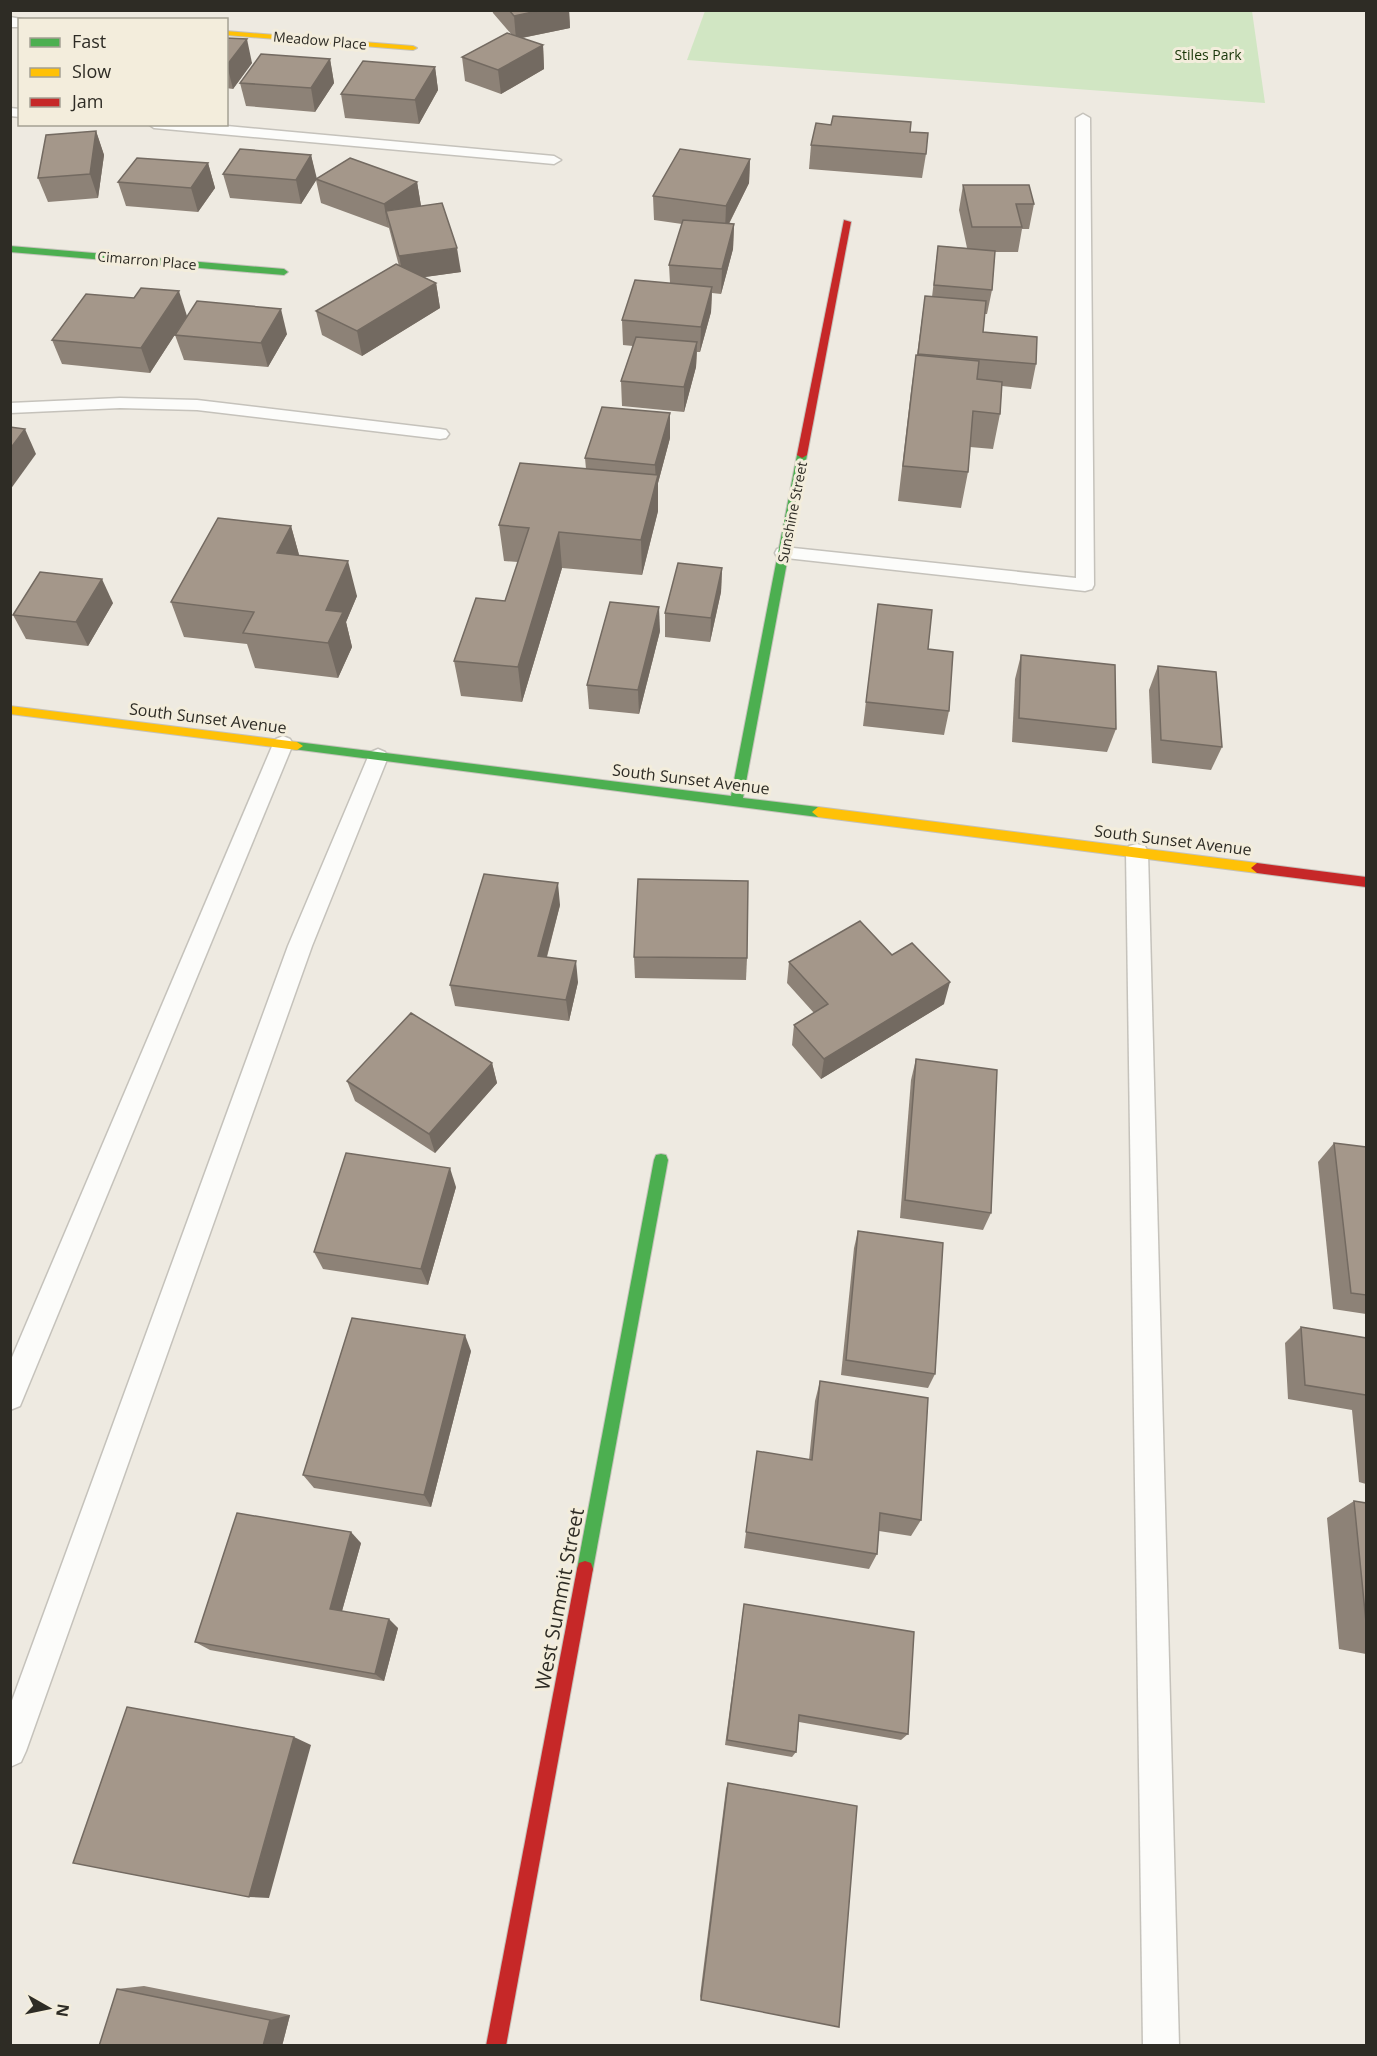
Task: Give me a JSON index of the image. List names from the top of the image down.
{
  "streets": {
    "street": [
      "Meadow Place",
      "Cimarron Place",
      "Sunshine Street",
      "South Sunset Avenue",
      "West Summit Street"
    ]
  },
  "crossings": [
    ["Sunshine Street", "South Sunset Avenue"]
  ],
  "parks": ["Stiles Park"],
  "legend": ["Fast", "Slow", "Jam"],
  "north": "right"
}
